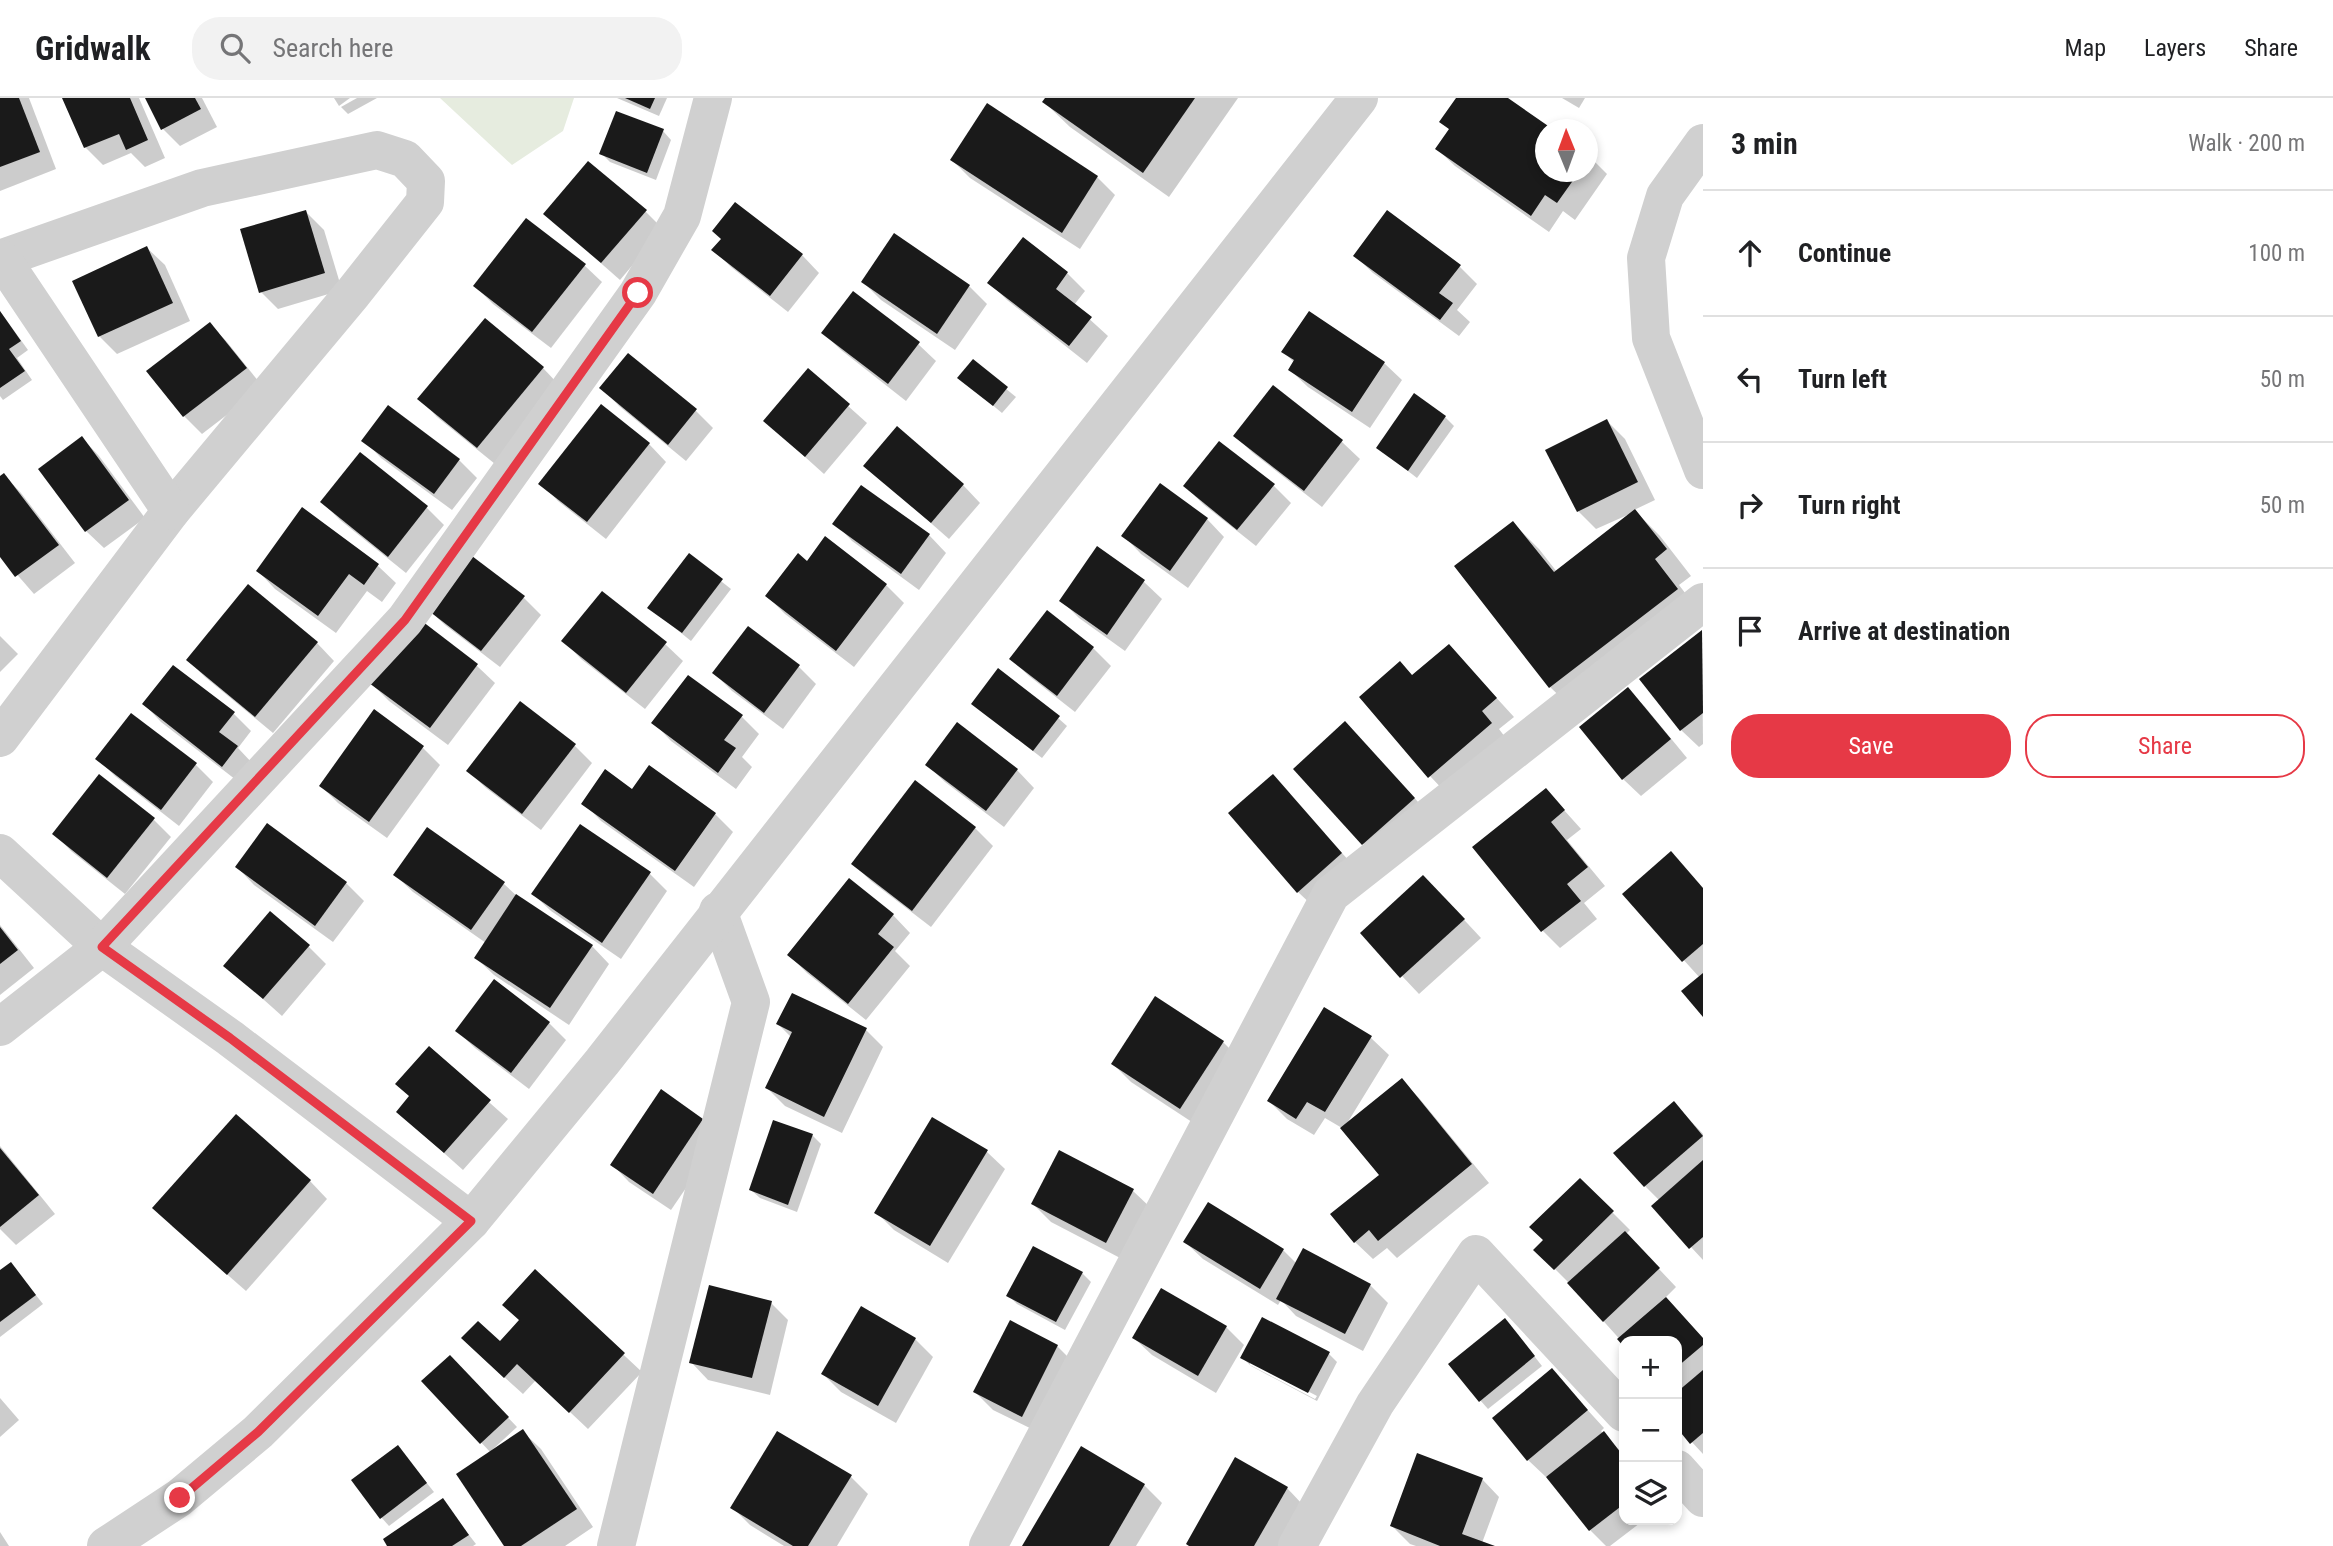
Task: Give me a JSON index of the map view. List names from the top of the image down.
{
  "north": "top",
  "page": {
    "header": "Gridwalk",
    "search": "Search here",
    "nav": ["Map", "Layers", "Share"],
    "heading": ["3 min", "Walk · 200 m"],
    "list": [
      ["Continue", "100 m"],
      ["Turn left", "50 m"],
      ["Turn right", "50 m"],
      "Arrive at destination"
    ],
    "buttons": ["Save", "Share"],
    "map_buttons": ["+", "−"]
  }
}
